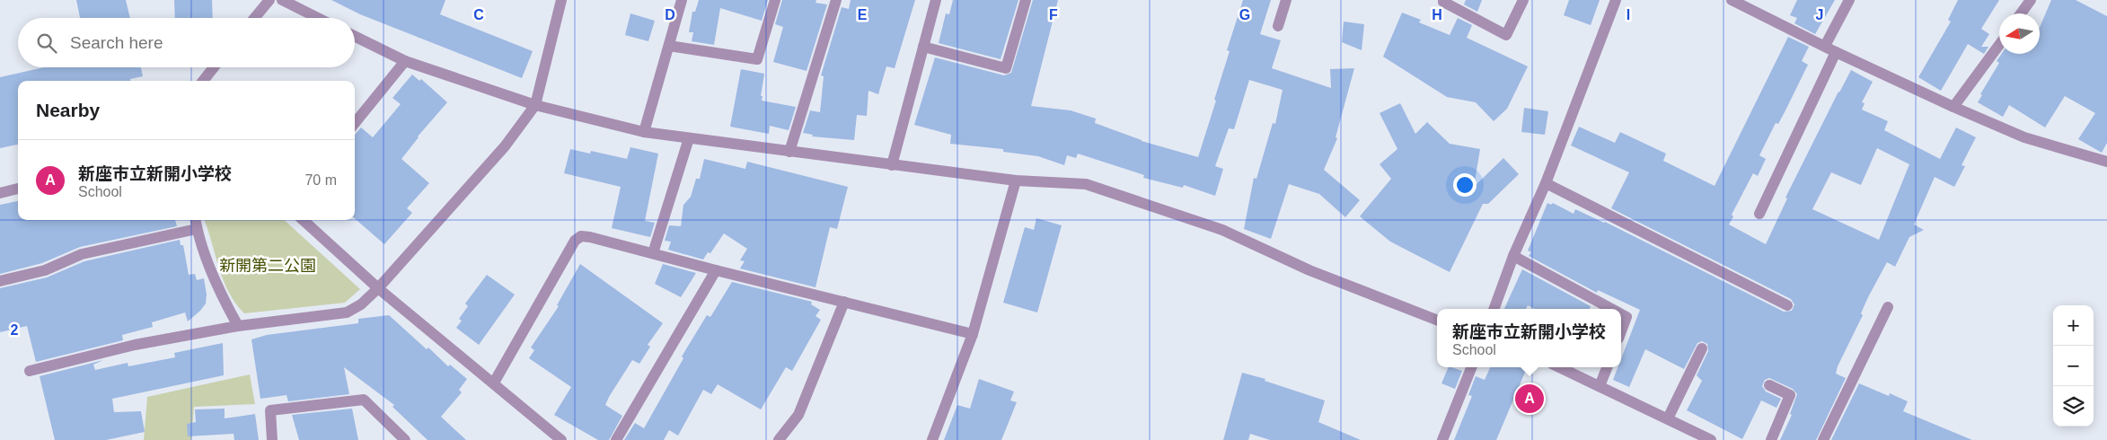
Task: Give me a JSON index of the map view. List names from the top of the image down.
{
  "parks": ["新開第二公園"],
  "north": "left",
  "page": {
    "search": "Search here",
    "heading": "Nearby",
    "list": [
      {
        "mark": "A",
        "name": "新座市立新開小学校",
        "note": "School",
        "value": "70 m"
      }
    ],
    "map_buttons": ["+", "−"],
    "popup": ["新座市立新開小学校", "School"],
    "pins": "A"
  },
  "grid": {
    "columns": [
      "C",
      "D",
      "E",
      "F",
      "G",
      "H",
      "I",
      "J"
    ],
    "rows": ["2"]
  }
}
